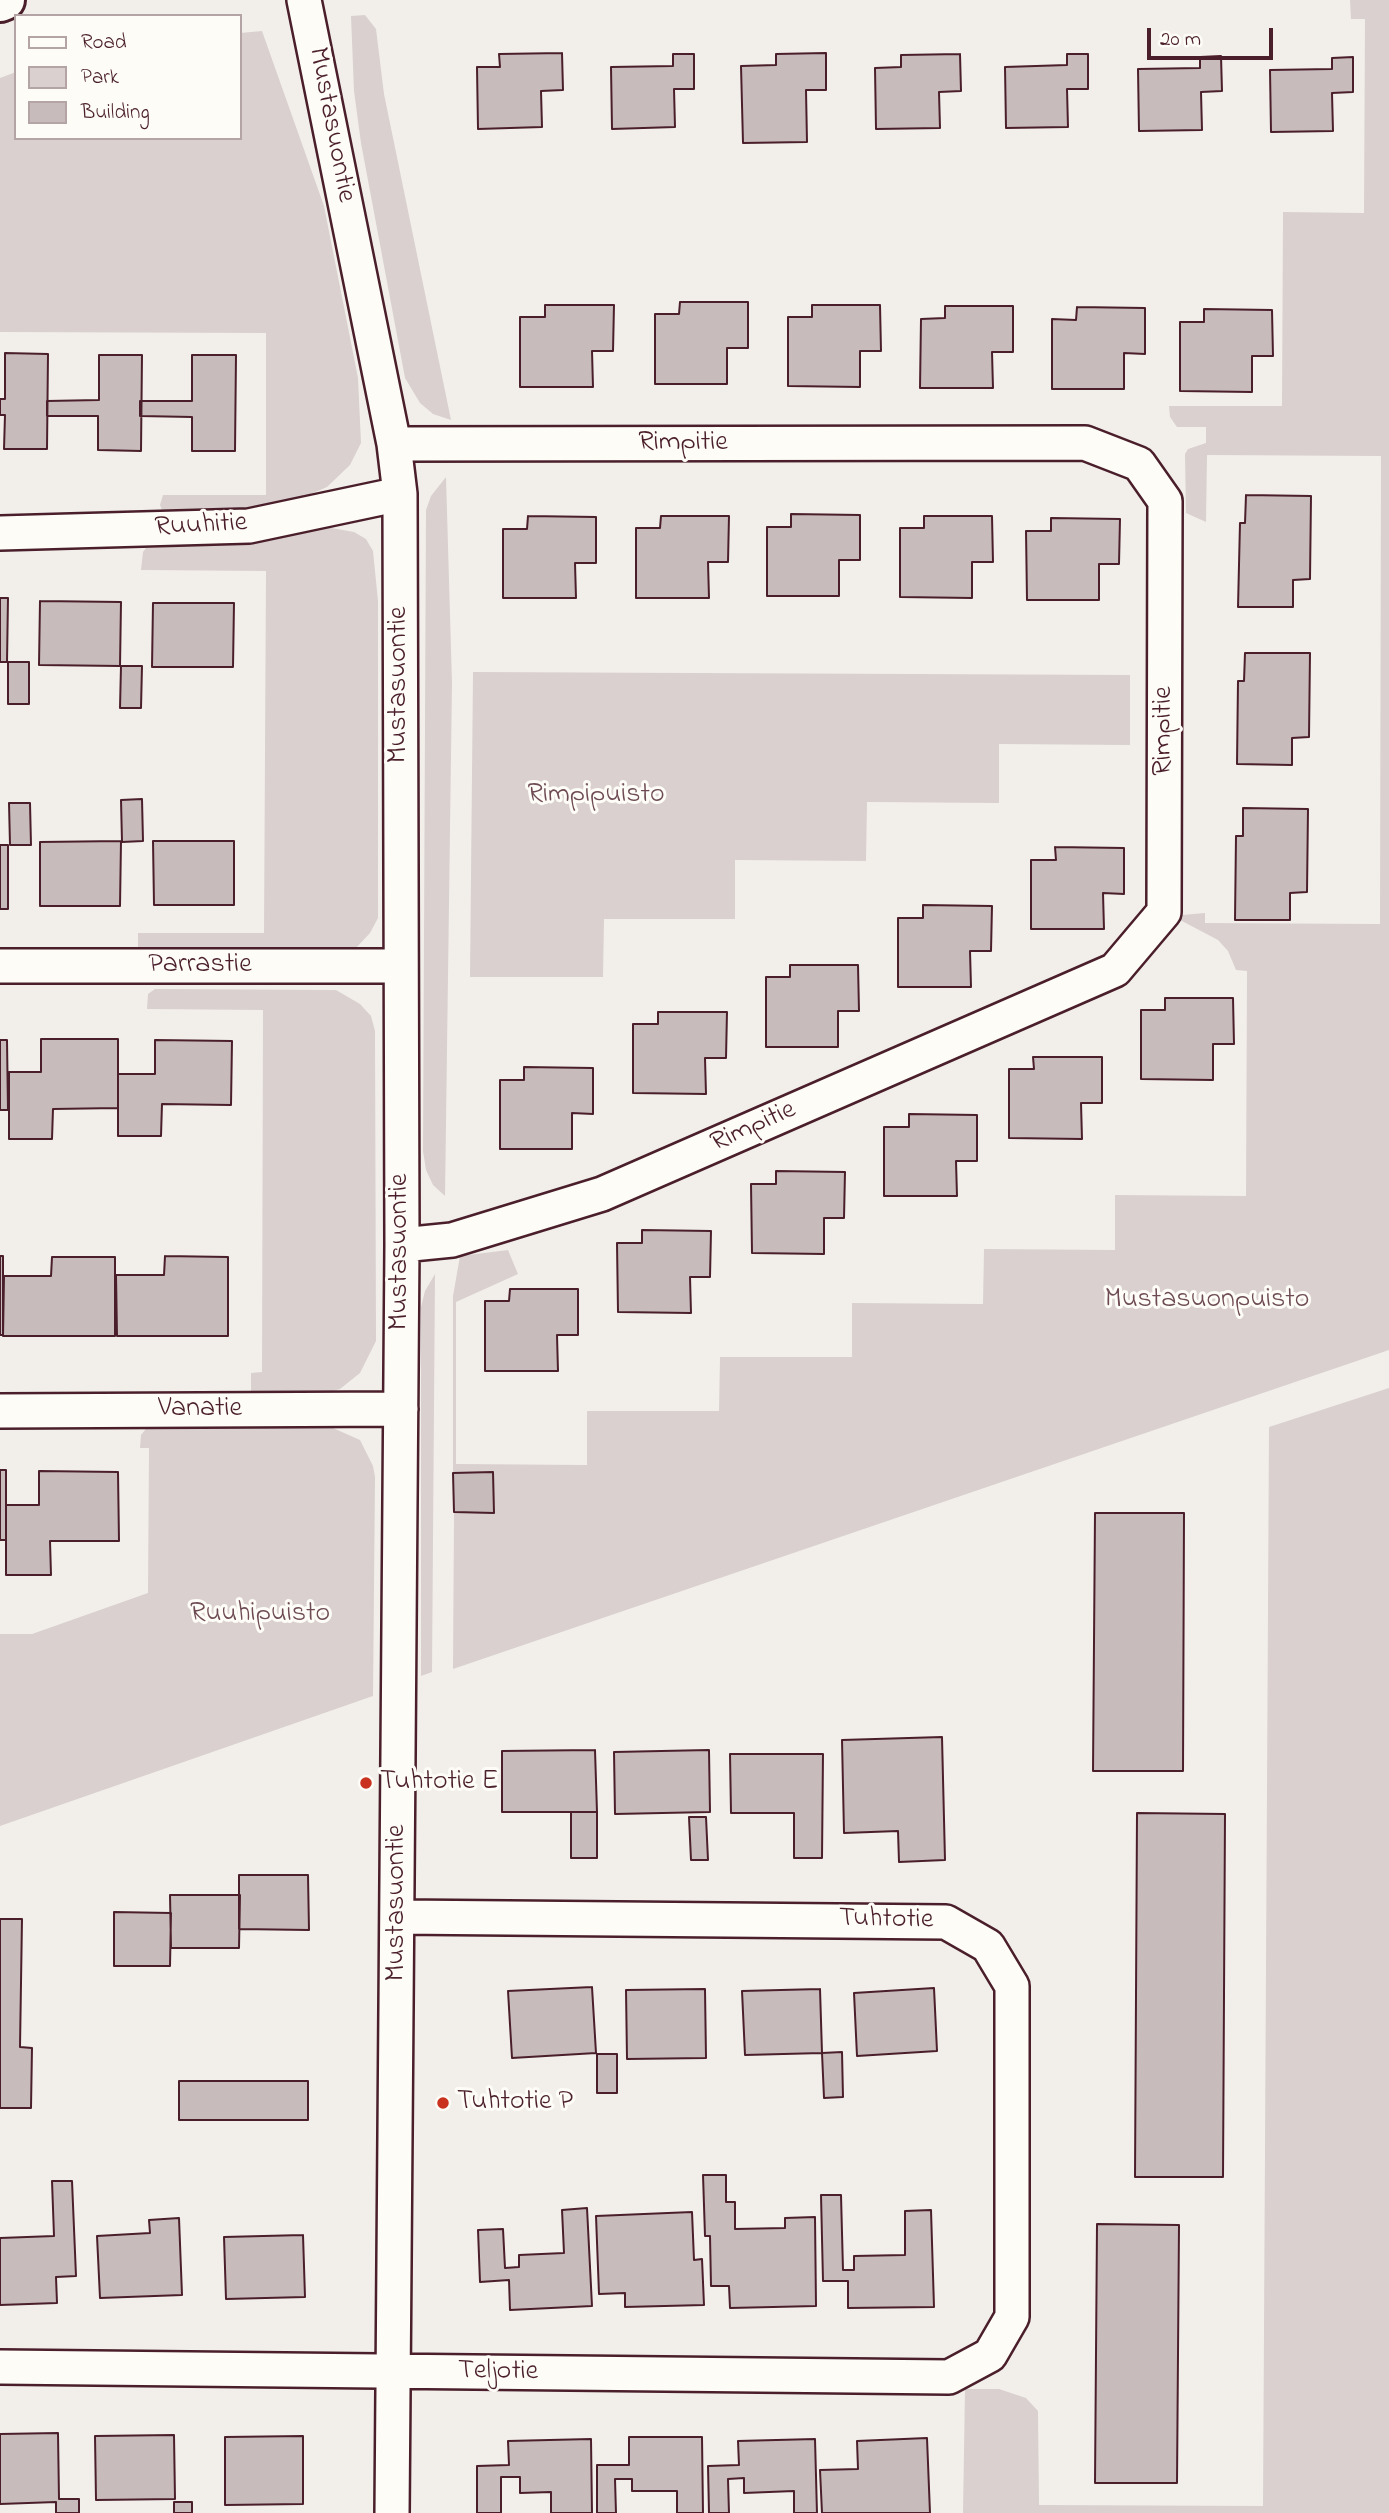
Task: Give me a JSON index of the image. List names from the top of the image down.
{
  "streets": {
    "street": [
      "Mustasuontie",
      "Rimpitie",
      "Ruuhitie",
      "Parrastie",
      "Vanatie",
      "Tuhtotie",
      "Teljotie"
    ]
  },
  "crossings": [
    ["Mustasuontie", "Rimpitie"],
    ["Mustasuontie", "Ruuhitie"],
    ["Mustasuontie", "Parrastie"],
    ["Mustasuontie", "Vanatie"],
    ["Mustasuontie", "Tuhtotie"],
    ["Mustasuontie", "Teljotie"],
    ["Tuhtotie", "Teljotie"]
  ],
  "parks": ["Rimpipuisto", "Mustasuonpuisto", "Ruuhipuisto"],
  "places": ["Tuhtotie E", "Tuhtotie P"],
  "legend": ["Road", "Park", "Building"],
  "scale_bar": "20 m"
}
